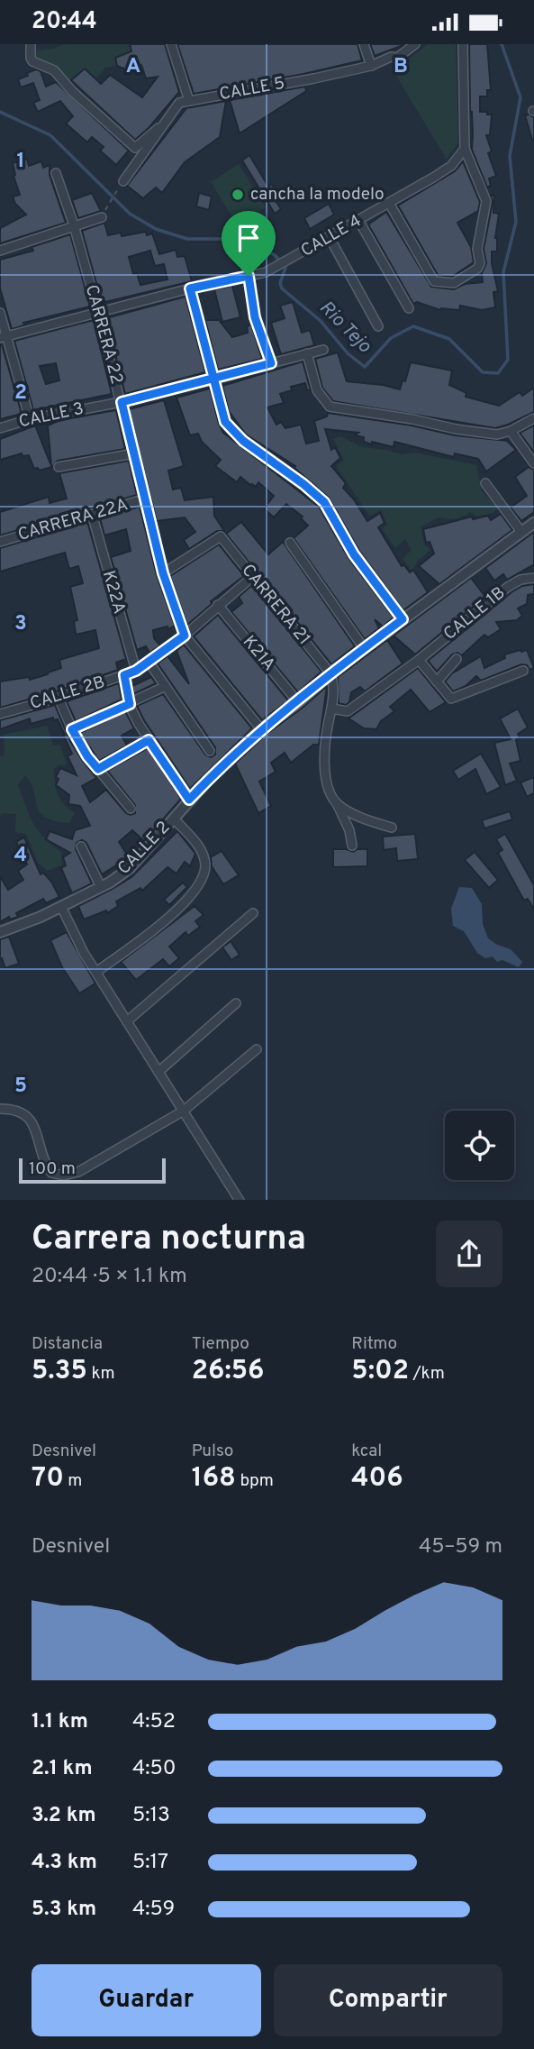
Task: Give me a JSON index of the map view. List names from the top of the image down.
{
  "streets": {
    "street": [
      "CALLE 5",
      "CALLE 4",
      "CARRERA 22",
      "CALLE 3",
      "CARRERA 22A",
      "K22A",
      "CARRERA 21",
      "CALLE 1B",
      "K21A",
      "CALLE 2B",
      "CALLE 2"
    ]
  },
  "crossings": [
    ["CALLE 4", "CARRERA 22"],
    ["CARRERA 22", "CALLE 3"],
    ["CARRERA 22", "CARRERA 22A"],
    ["CARRERA 22", "CARRERA 21"],
    ["CARRERA 22", "CALLE 2B"],
    ["CARRERA 22", "CALLE 2"],
    ["CARRERA 22A", "K22A"],
    ["K22A", "CALLE 2B"],
    ["CARRERA 21", "CALLE 2B"],
    ["CARRERA 21", "CALLE 2"],
    ["K21A", "CALLE 2B"],
    ["K21A", "CALLE 2"]
  ],
  "water": ["Rio Tejo"],
  "places": ["cancha la modelo"],
  "scale_bar": "100 m",
  "page": {
    "status": "20:44",
    "scale": "100 m",
    "heading": ["Carrera nocturna", "20:44 · 5 × 1.1 km"],
    "stats": [
      ["Distancia", "5.35 km"],
      ["Tiempo", "26:56"],
      ["Ritmo", "5:02 /km"],
      ["Desnivel", "70 m"],
      ["Pulso", "168 bpm"],
      ["kcal", "406"]
    ],
    "chart": ["Desnivel", "45–59 m"],
    "list": [
      {
        "name": "1.1 km",
        "note": "4:52"
      },
      {
        "name": "2.1 km",
        "note": "4:50"
      },
      {
        "name": "3.2 km",
        "note": "5:13"
      },
      {
        "name": "4.3 km",
        "note": "5:17"
      },
      {
        "name": "5.3 km",
        "note": "4:59"
      }
    ],
    "buttons": ["Guardar", "Compartir"]
  },
  "grid": {
    "columns": ["A", "B"],
    "rows": [
      "1",
      "2",
      "3",
      "4",
      "5"
    ]
  }
}
